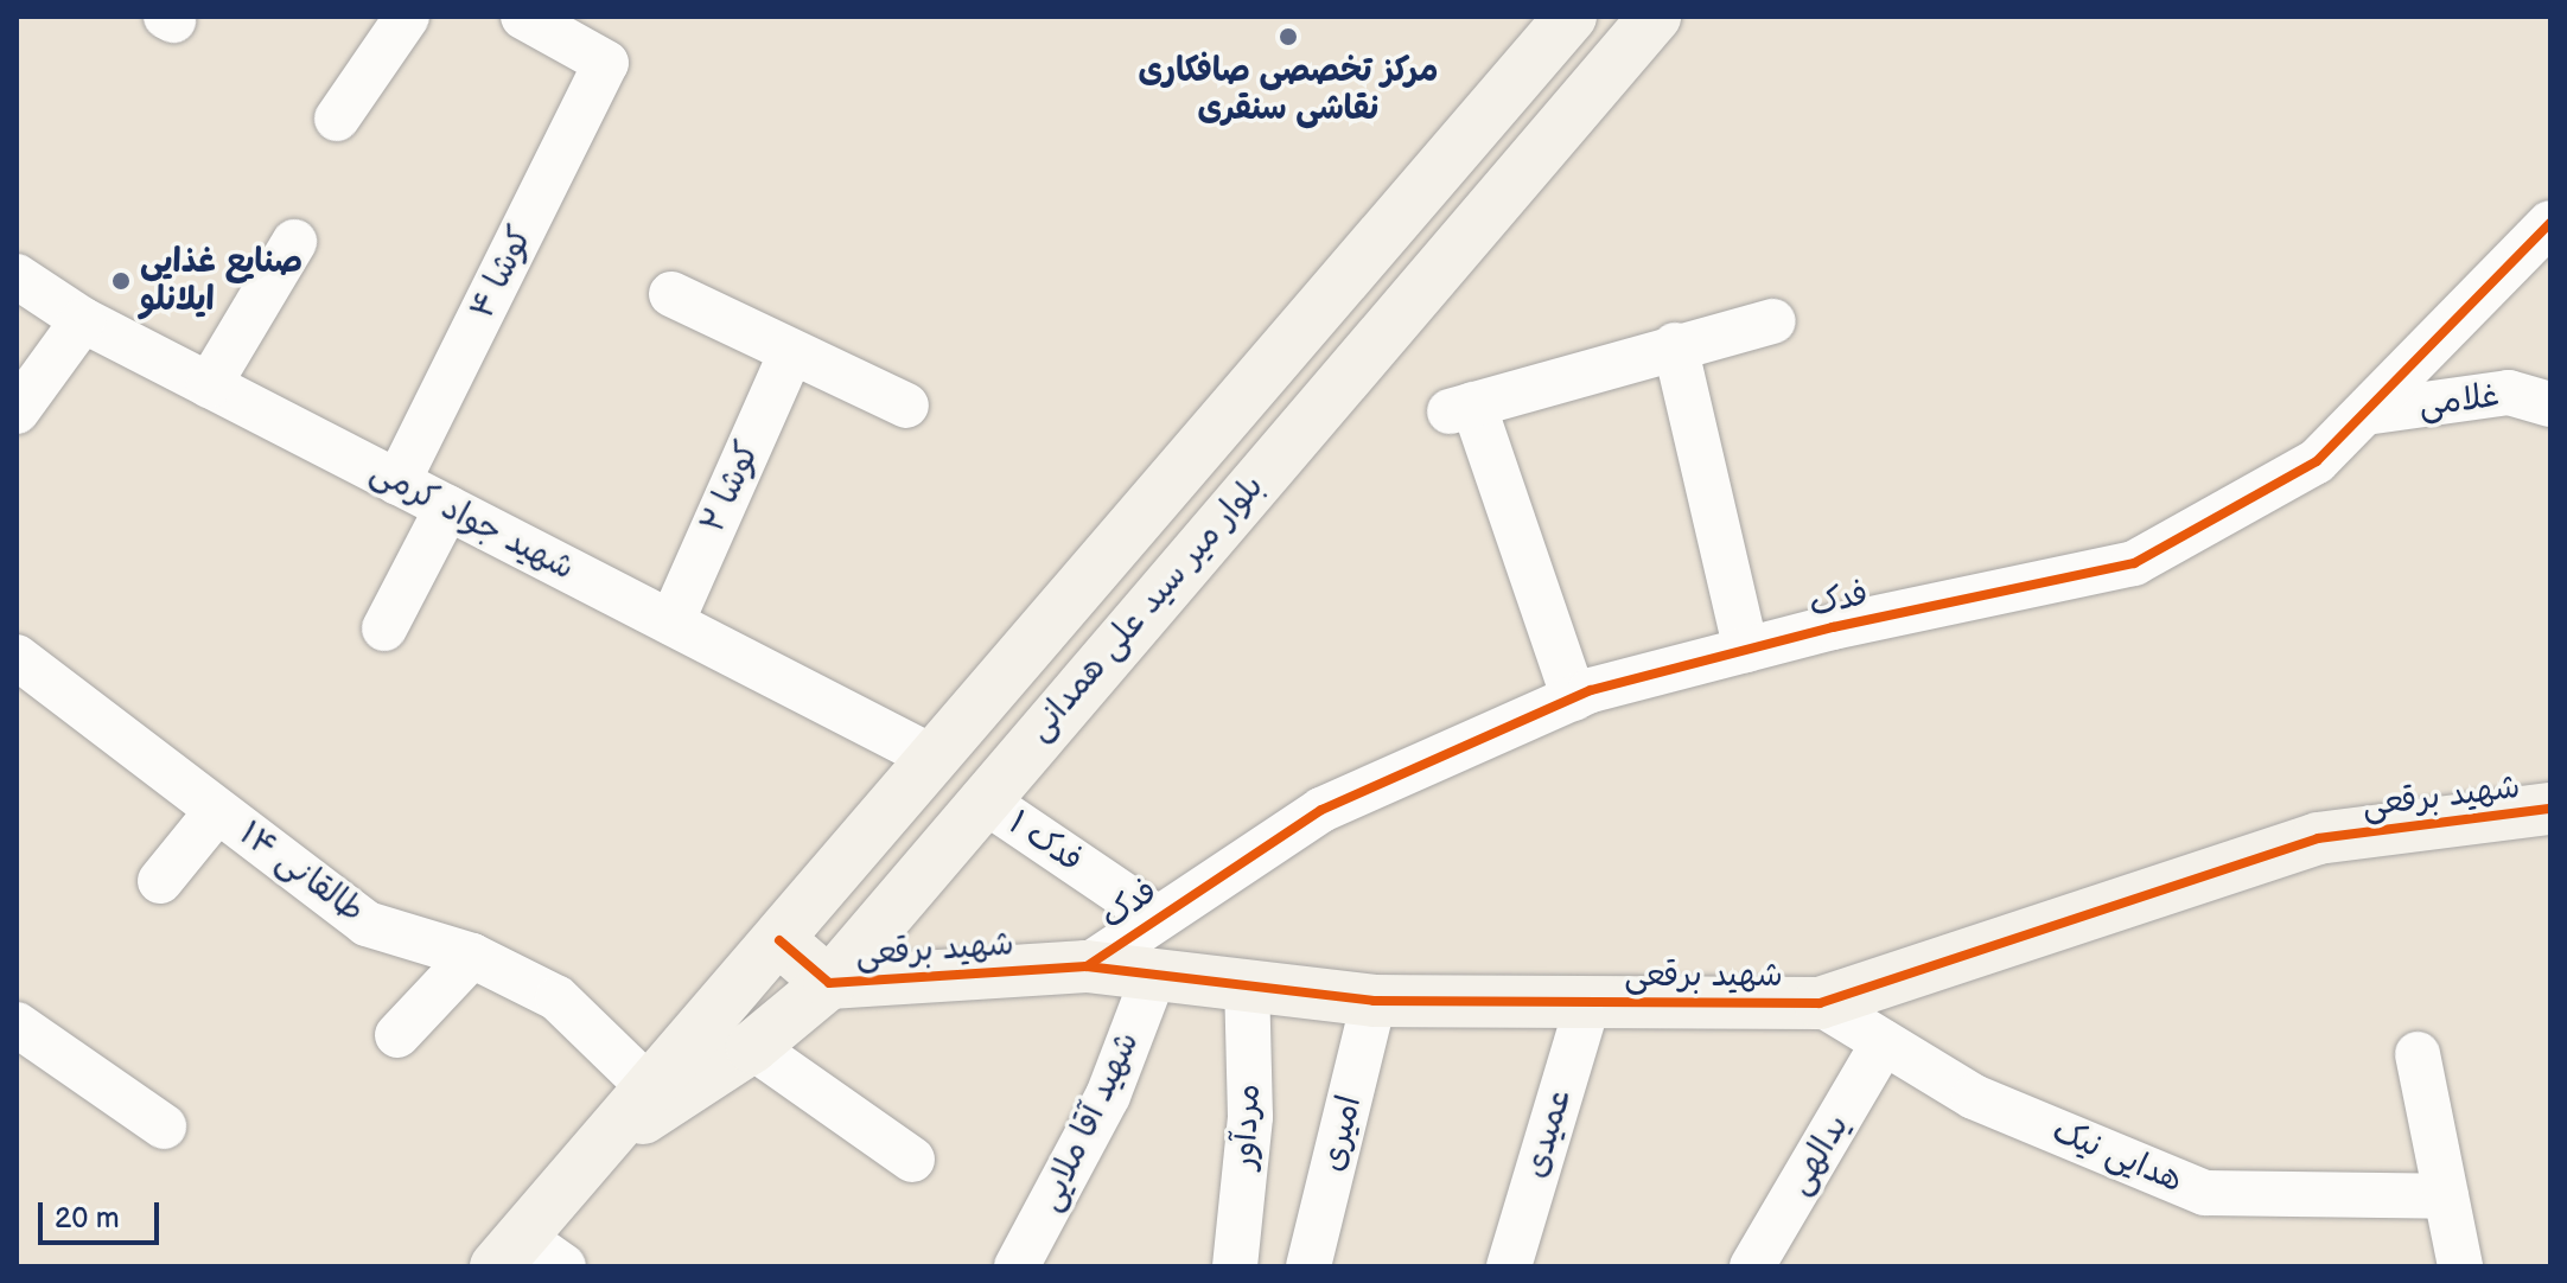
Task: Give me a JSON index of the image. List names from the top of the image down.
{
  "streets": {
    "main road": ["بلوار میر سید علی همدانی", "شهید برقعی"],
    "street": [
      "کوشا ۴",
      "غلامی",
      "کوشا ۲",
      "شهید جواد کرمی",
      "فدک",
      "فدک ۱",
      "طالقانی ۱۴",
      "شهید آقا ملایی",
      "مردآور",
      "امیری",
      "عمیدی",
      "یدالهی",
      "هدایی نیک"
    ]
  },
  "crossings": [
    ["کوشا ۴", "شهید جواد کرمی"],
    ["غلامی", "فدک"],
    ["کوشا ۲", "شهید جواد کرمی"],
    ["شهید جواد کرمی", "بلوار میر سید علی همدانی"],
    ["فدک", "شهید برقعی"],
    ["فدک", "فدک ۱"],
    ["بلوار میر سید علی همدانی", "شهید برقعی"],
    ["بلوار میر سید علی همدانی", "فدک ۱"],
    ["بلوار میر سید علی همدانی", "طالقانی ۱۴"],
    ["شهید برقعی", "شهید آقا ملایی"],
    ["شهید برقعی", "مردآور"],
    ["شهید برقعی", "امیری"],
    ["شهید برقعی", "عمیدی"],
    ["شهید برقعی", "هدایی نیک"],
    ["یدالهی", "هدایی نیک"]
  ],
  "places": ["مرکز تخصصی صافکاری نقاشی سنقری", "صنایع غذایی ایلانلو"],
  "scale_bar": "20 m"
}
